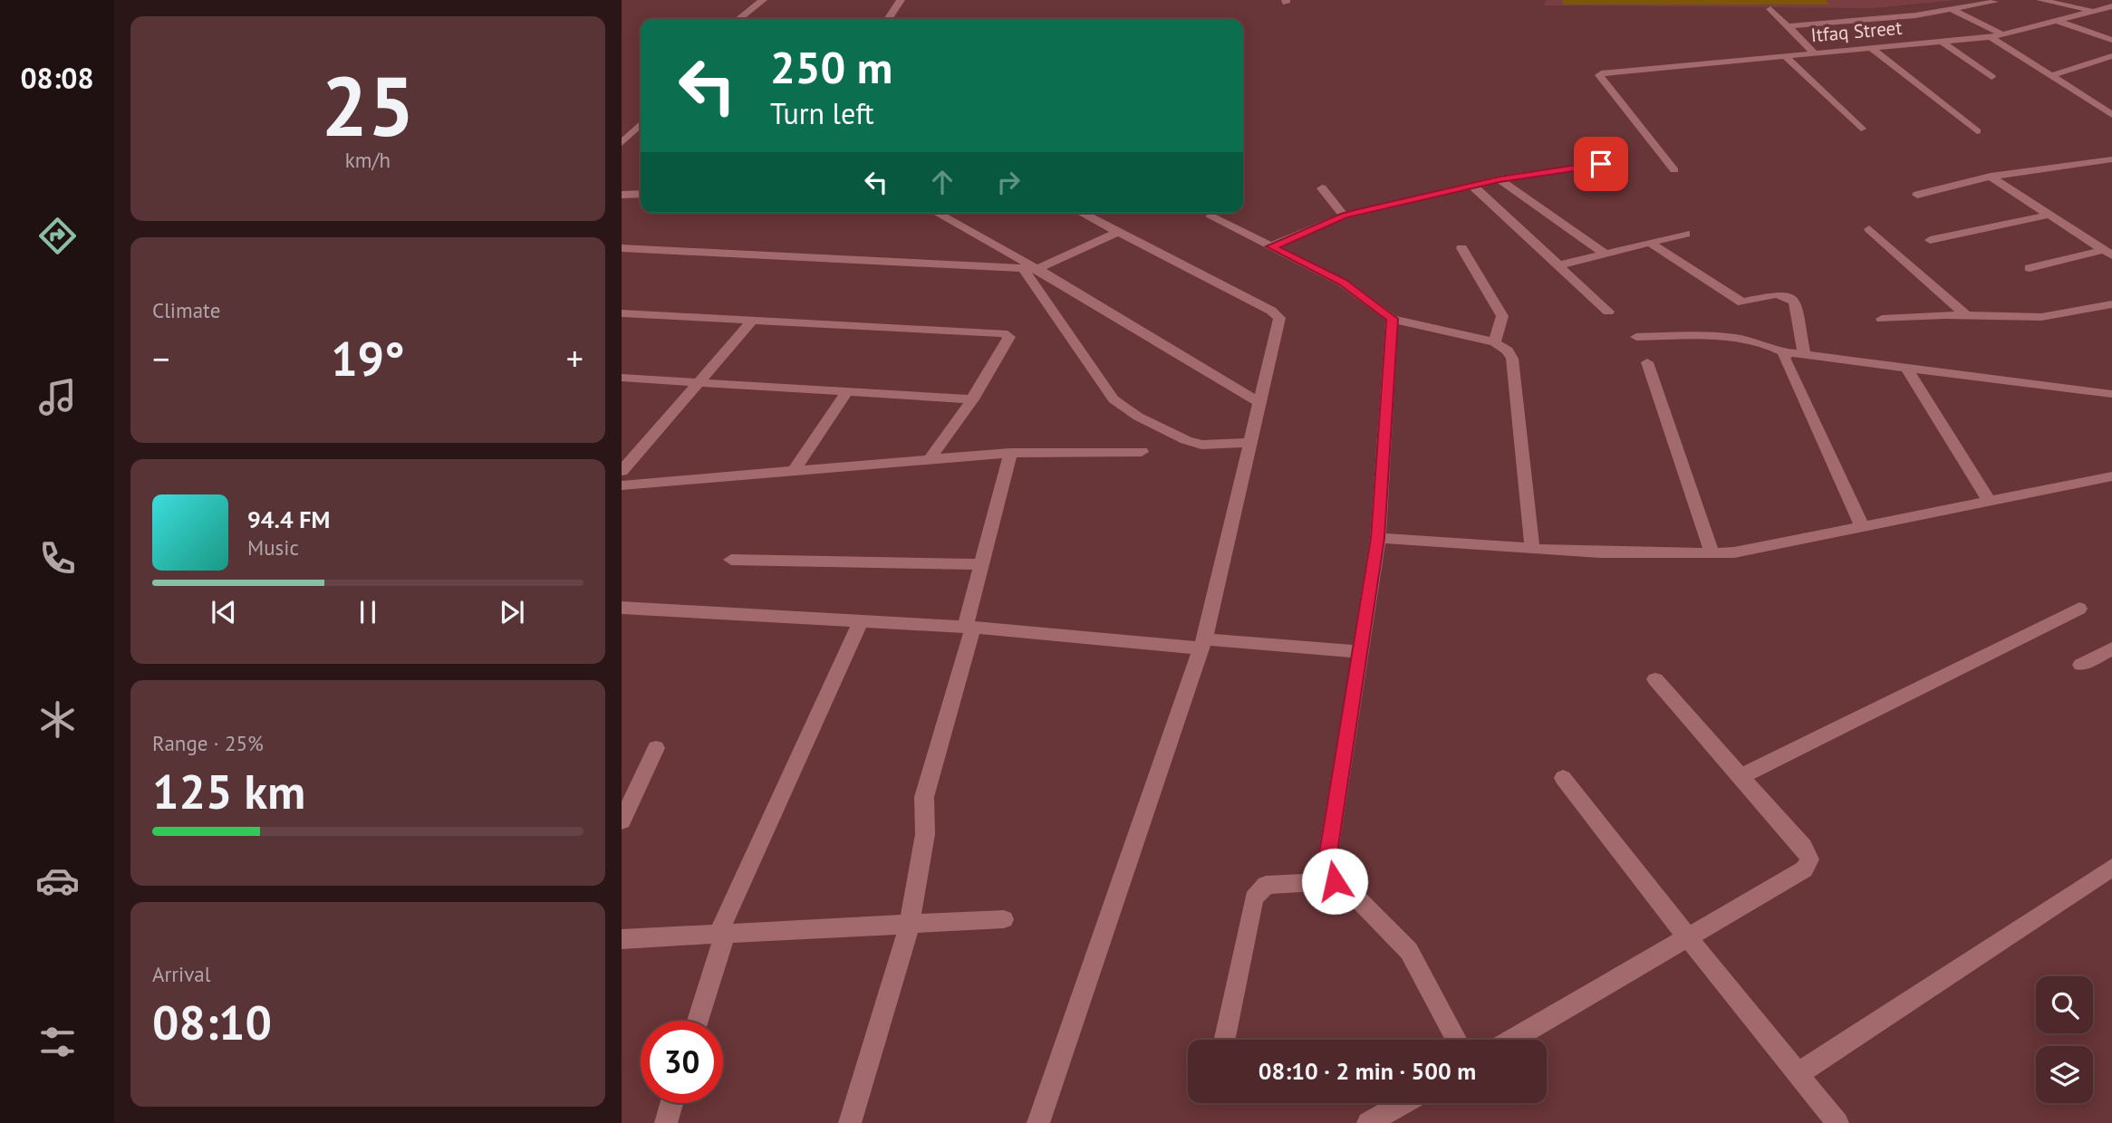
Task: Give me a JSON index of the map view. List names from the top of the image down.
{
  "streets": {
    "street": ["Itfaq Street"]
  },
  "page": {
    "tabs": "08:08",
    "tile": [
      ["25", "km/h"],
      "Climate",
      ["Range · 25%", "125 km"],
      ["Arrival", "08:10"]
    ],
    "turn": ["250 m", "Turn left"],
    "heat": ["−", "19°", "+"],
    "song": ["94.4 FM", "Music"],
    "limit": "30",
    "trip": "08:10 · 2 min · 500 m"
  }
}
